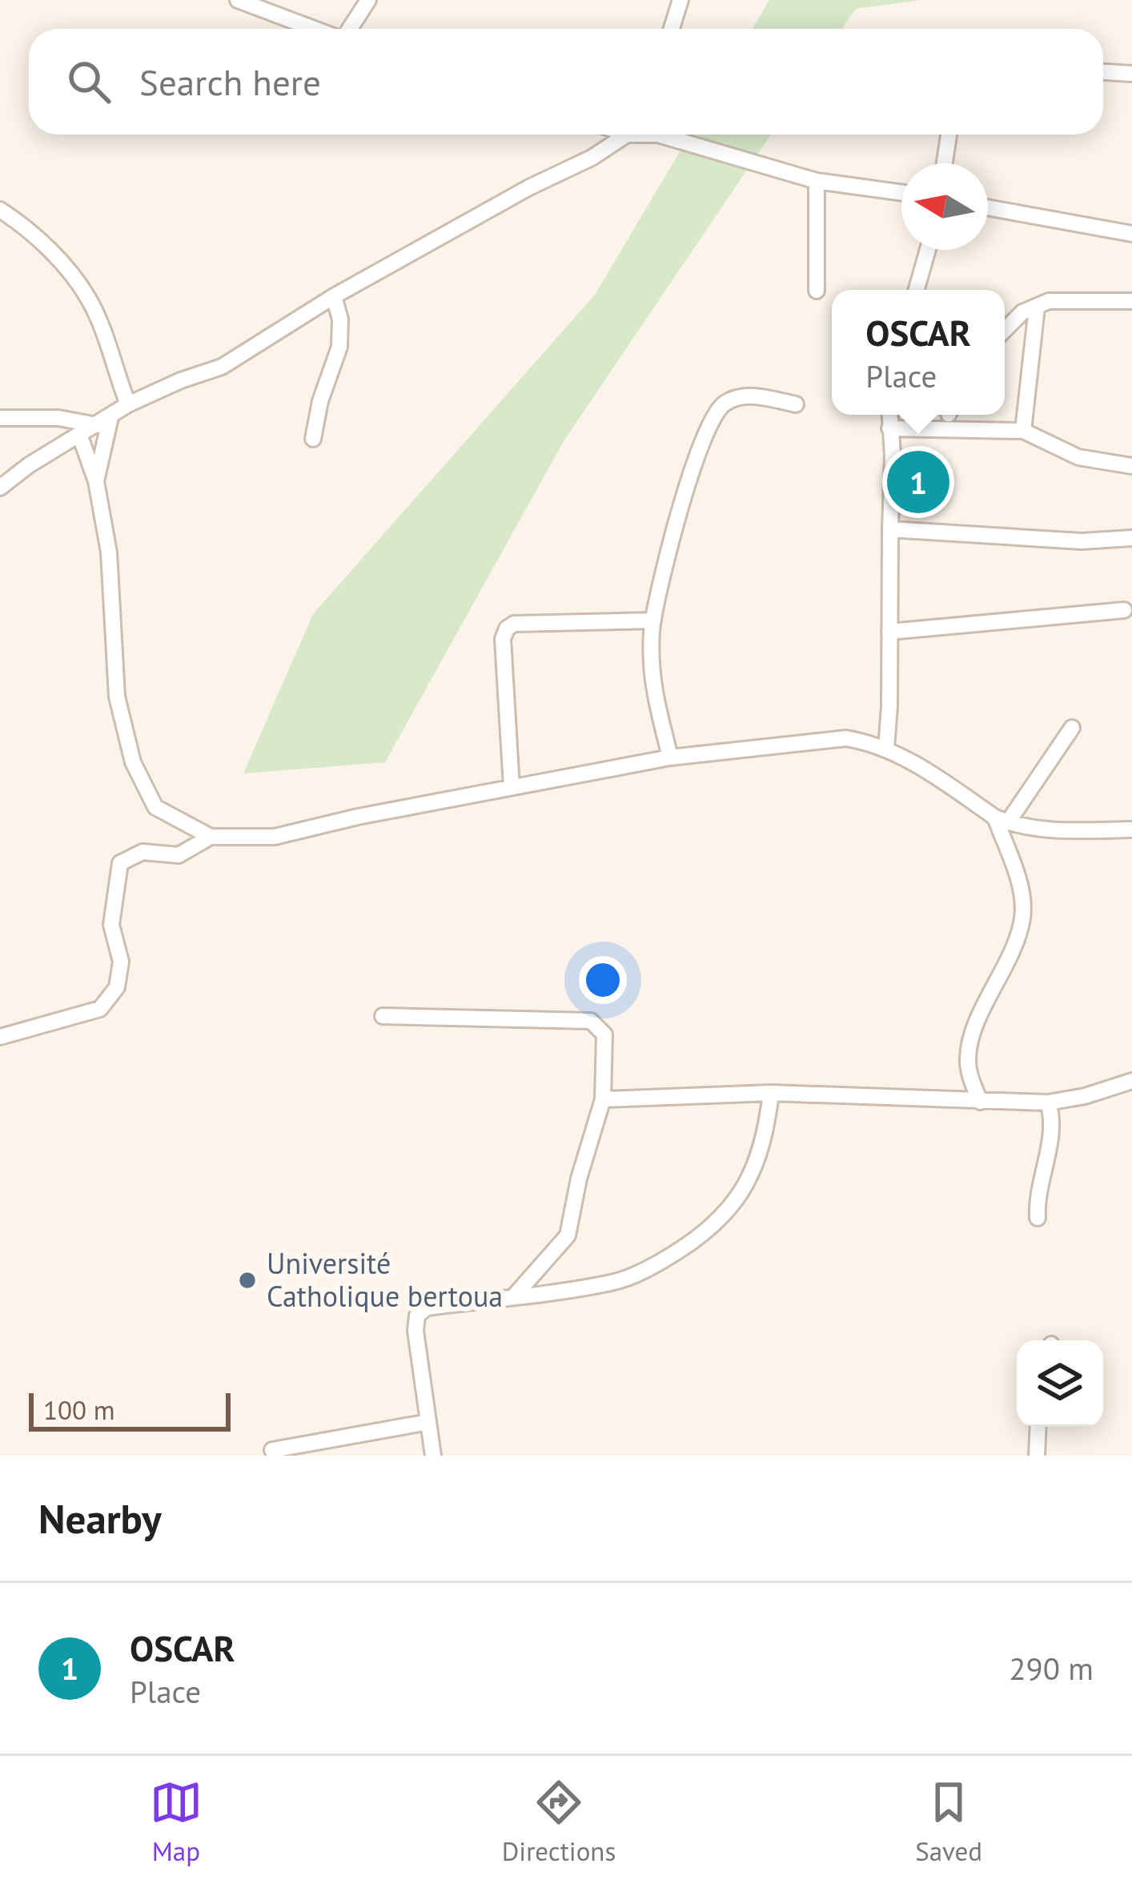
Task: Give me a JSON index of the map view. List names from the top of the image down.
{
  "places": ["Université Catholique bertoua"],
  "scale_bar": "100 m",
  "north": "left",
  "page": {
    "search": "Search here",
    "popup": ["OSCAR", "Place"],
    "pins": "1",
    "scale": "100 m",
    "heading": "Nearby",
    "list": [
      {
        "mark": "1",
        "name": "OSCAR",
        "note": "Place",
        "value": "290 m"
      }
    ],
    "nav": ["Map", "Directions", "Saved"]
  }
}
